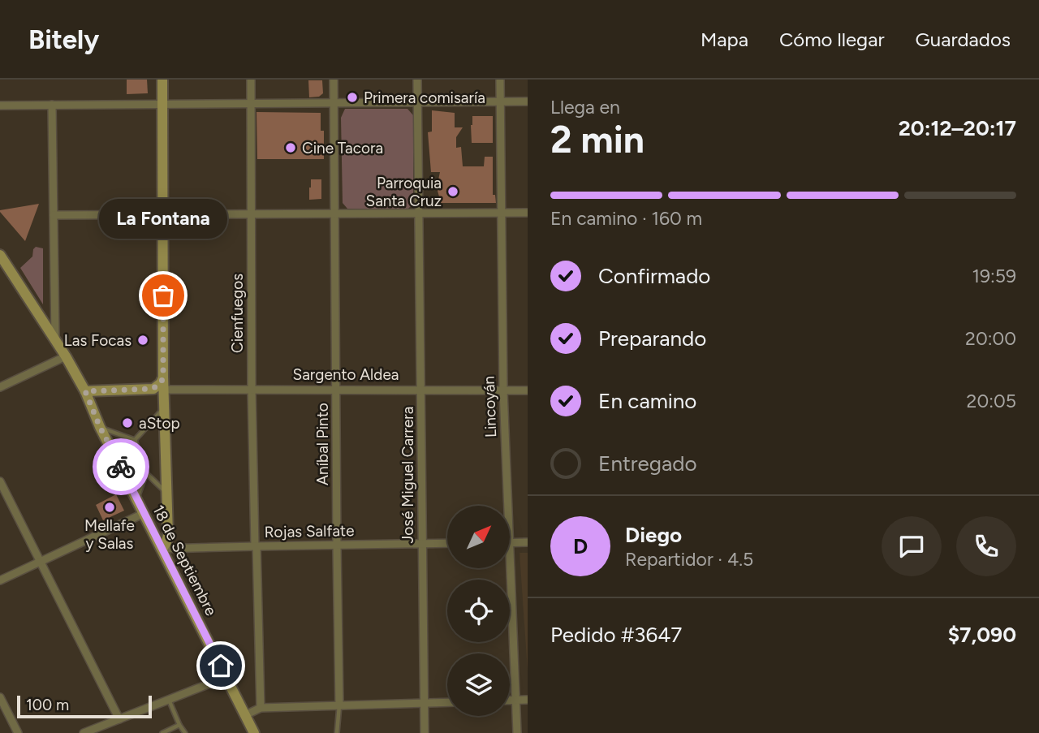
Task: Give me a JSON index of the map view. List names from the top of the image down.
{
  "streets": {
    "main road": ["18 de Septiembre"],
    "street": [
      "Cienfuegos",
      "Sargento Aldea",
      "Lincoyán",
      "Aníbal Pinto",
      "José Miguel Carrera",
      "Rojas Salfate"
    ]
  },
  "crossings": [
    ["Cienfuegos", "Sargento Aldea"],
    ["Cienfuegos", "Rojas Salfate"],
    ["Sargento Aldea", "Lincoyán"],
    ["Sargento Aldea", "Aníbal Pinto"],
    ["Sargento Aldea", "José Miguel Carrera"],
    ["Aníbal Pinto", "Rojas Salfate"],
    ["José Miguel Carrera", "Rojas Salfate"],
    ["Rojas Salfate", "18 de Septiembre"]
  ],
  "places": [
    "Primera comisaría",
    "Cine Tacora",
    "Parroquia Santa Cruz",
    "La Fontana",
    "Las Focas",
    "aStop",
    "Mellafe y Salas"
  ],
  "scale_bar": "100 m",
  "north": "top right",
  "page": {
    "header": "Bitely",
    "nav": ["Mapa", "Cómo llegar", "Guardados"],
    "heading": ["2 min", "Llega en", "20:12–20:17"],
    "panel": [
      "Diego",
      "Repartidor · 4.5",
      "Pedido #3647",
      "$7,090"
    ],
    "bar": "En camino · 160 m",
    "bubble": "La Fontana",
    "list": [
      ["Confirmado", "19:59"],
      ["Preparando", "20:00"],
      ["En camino", "20:05"],
      "Entregado"
    ],
    "round": "D",
    "scale": "100 m"
  }
}
